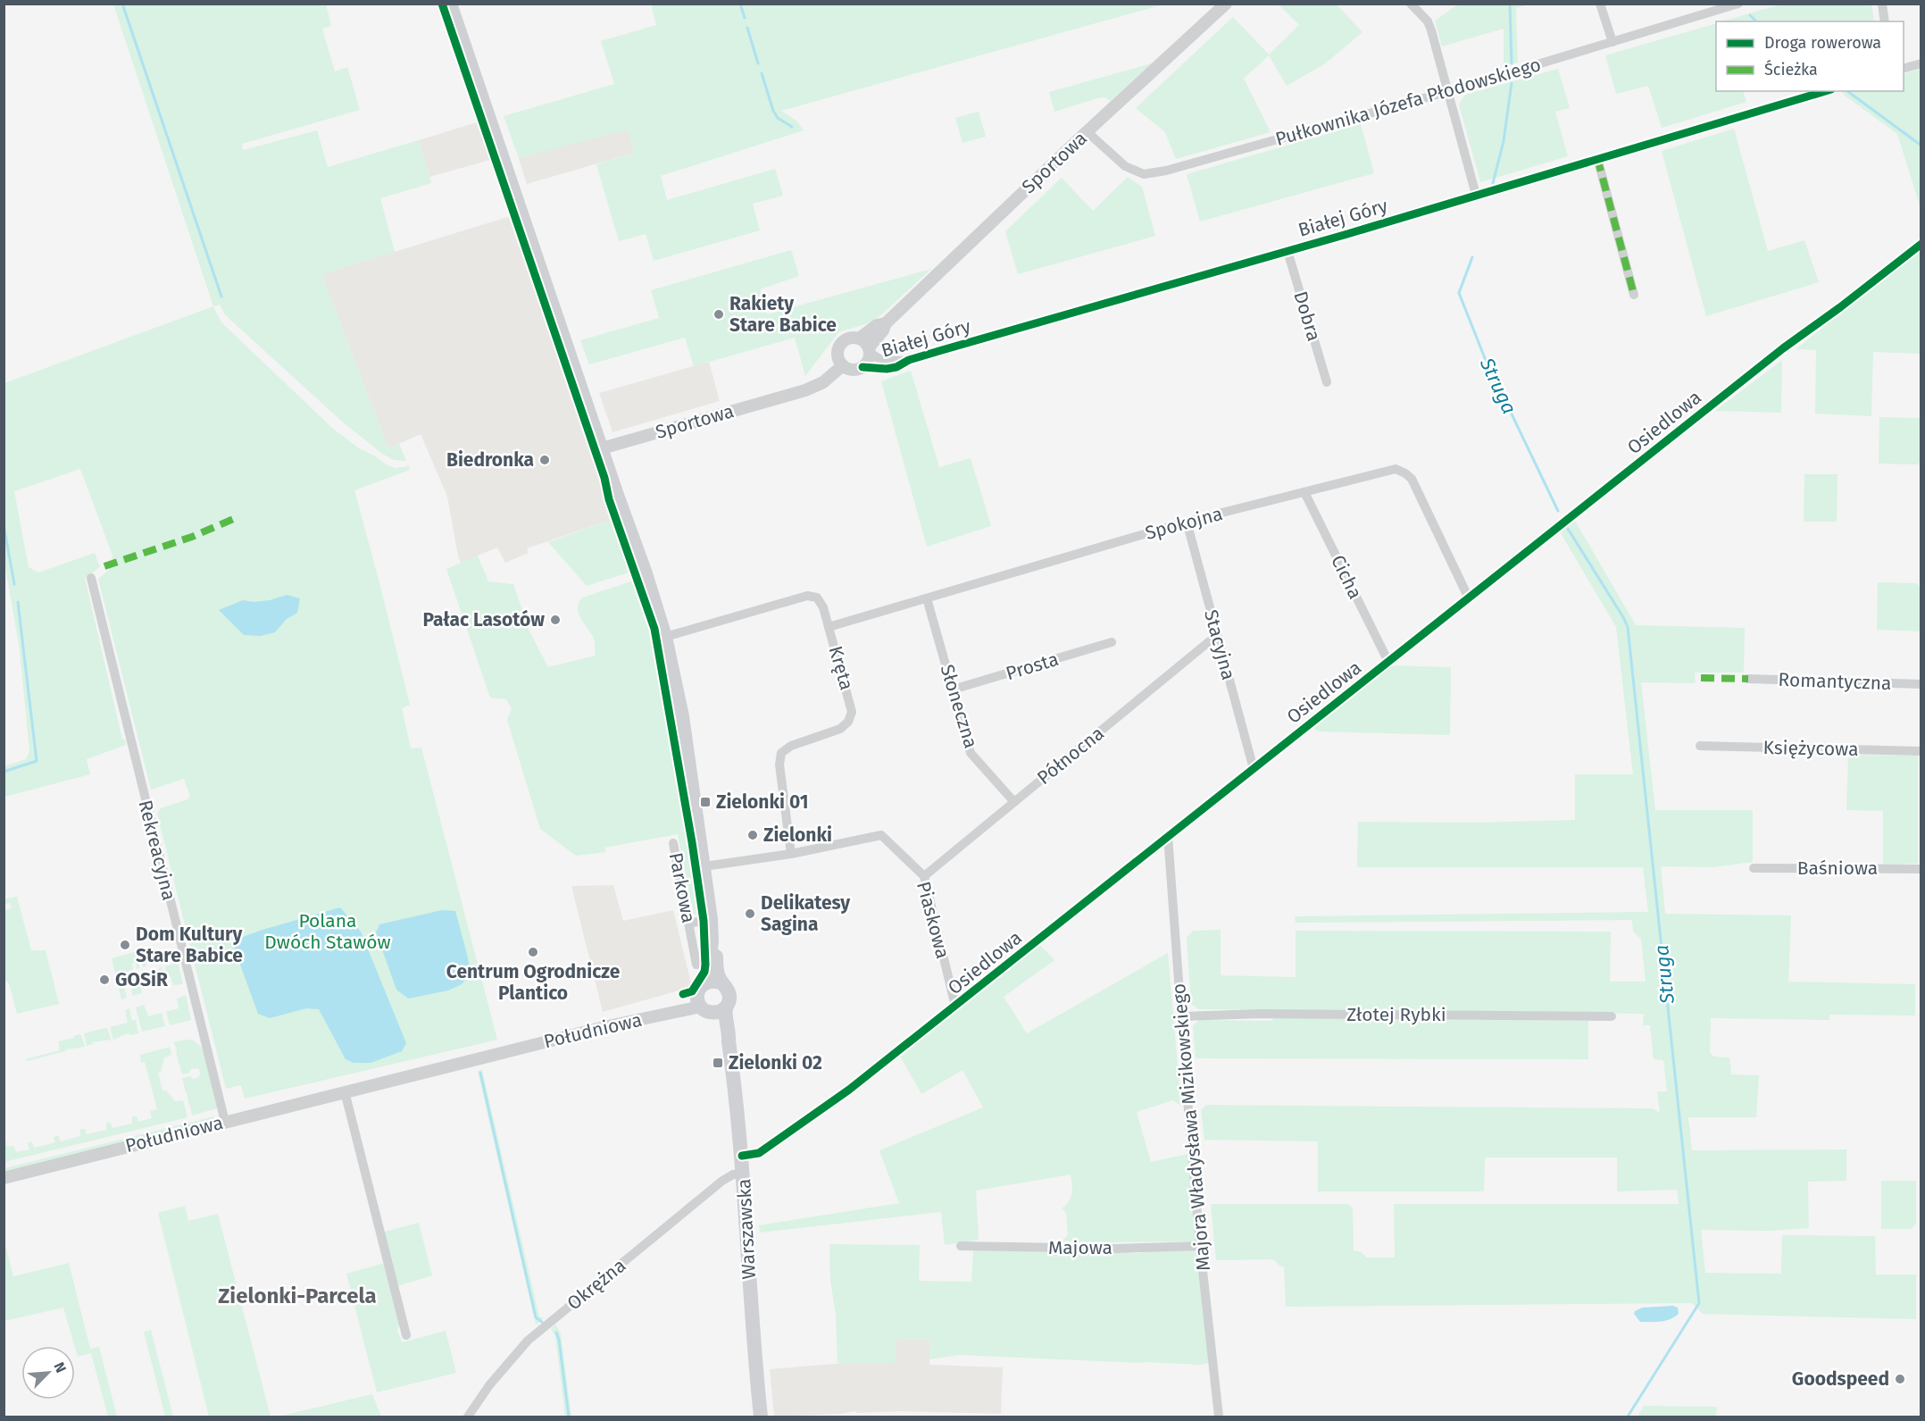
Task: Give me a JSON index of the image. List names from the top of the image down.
{
  "streets": {
    "main road": ["Warszawska"],
    "street": [
      "Pułkownika Józefa Płodowskiego",
      "Sportowa",
      "Białej Góry",
      "Dobra",
      "Osiedlowa",
      "Spokojna",
      "Cicha",
      "Stacyjna",
      "Prosta",
      "Kręta",
      "Romantyczna",
      "Słoneczna",
      "Księżycowa",
      "Północna",
      "Rekreacyjna",
      "Baśniowa",
      "Parkowa",
      "Piaskowa",
      "Złotej Rybki",
      "Południowa",
      "Majora Władysława Mizikowskiego",
      "Majowa",
      "Okrężna"
    ]
  },
  "crossings": [
    ["Pułkownika Józefa Płodowskiego", "Sportowa"],
    ["Sportowa", "Białej Góry"],
    ["Białej Góry", "Dobra"],
    ["Osiedlowa", "Spokojna"],
    ["Osiedlowa", "Cicha"],
    ["Osiedlowa", "Stacyjna"],
    ["Osiedlowa", "Piaskowa"],
    ["Osiedlowa", "Majora Władysława Mizikowskiego"],
    ["Osiedlowa", "Warszawska"],
    ["Spokojna", "Cicha"],
    ["Spokojna", "Stacyjna"],
    ["Spokojna", "Kręta"],
    ["Spokojna", "Słoneczna"],
    ["Stacyjna", "Północna"],
    ["Prosta", "Słoneczna"],
    ["Kręta", "Piaskowa"],
    ["Słoneczna", "Północna"],
    ["Północna", "Piaskowa"],
    ["Rekreacyjna", "Południowa"],
    ["Złotej Rybki", "Majora Władysława Mizikowskiego"],
    ["Południowa", "Warszawska"],
    ["Majora Władysława Mizikowskiego", "Majowa"],
    ["Warszawska", "Okrężna"]
  ],
  "districts": ["Zielonki-Parcela"],
  "water": ["Struga"],
  "parks": ["Polana Dwóch Stawów"],
  "places": {
    "other": [
      "Rakiety Stare Babice",
      "Biedronka",
      "Pałac Lasotów",
      "Zielonki",
      "Delikatesy Sagina",
      "Dom Kultury Stare Babice",
      "Centrum Ogrodnicze Plantico",
      "GOSiR",
      "Goodspeed"
    ],
    "transit": ["Zielonki 01", "Zielonki 02"]
  },
  "legend": ["Droga rowerowa", "Ścieżka"],
  "north": "top right"
}
